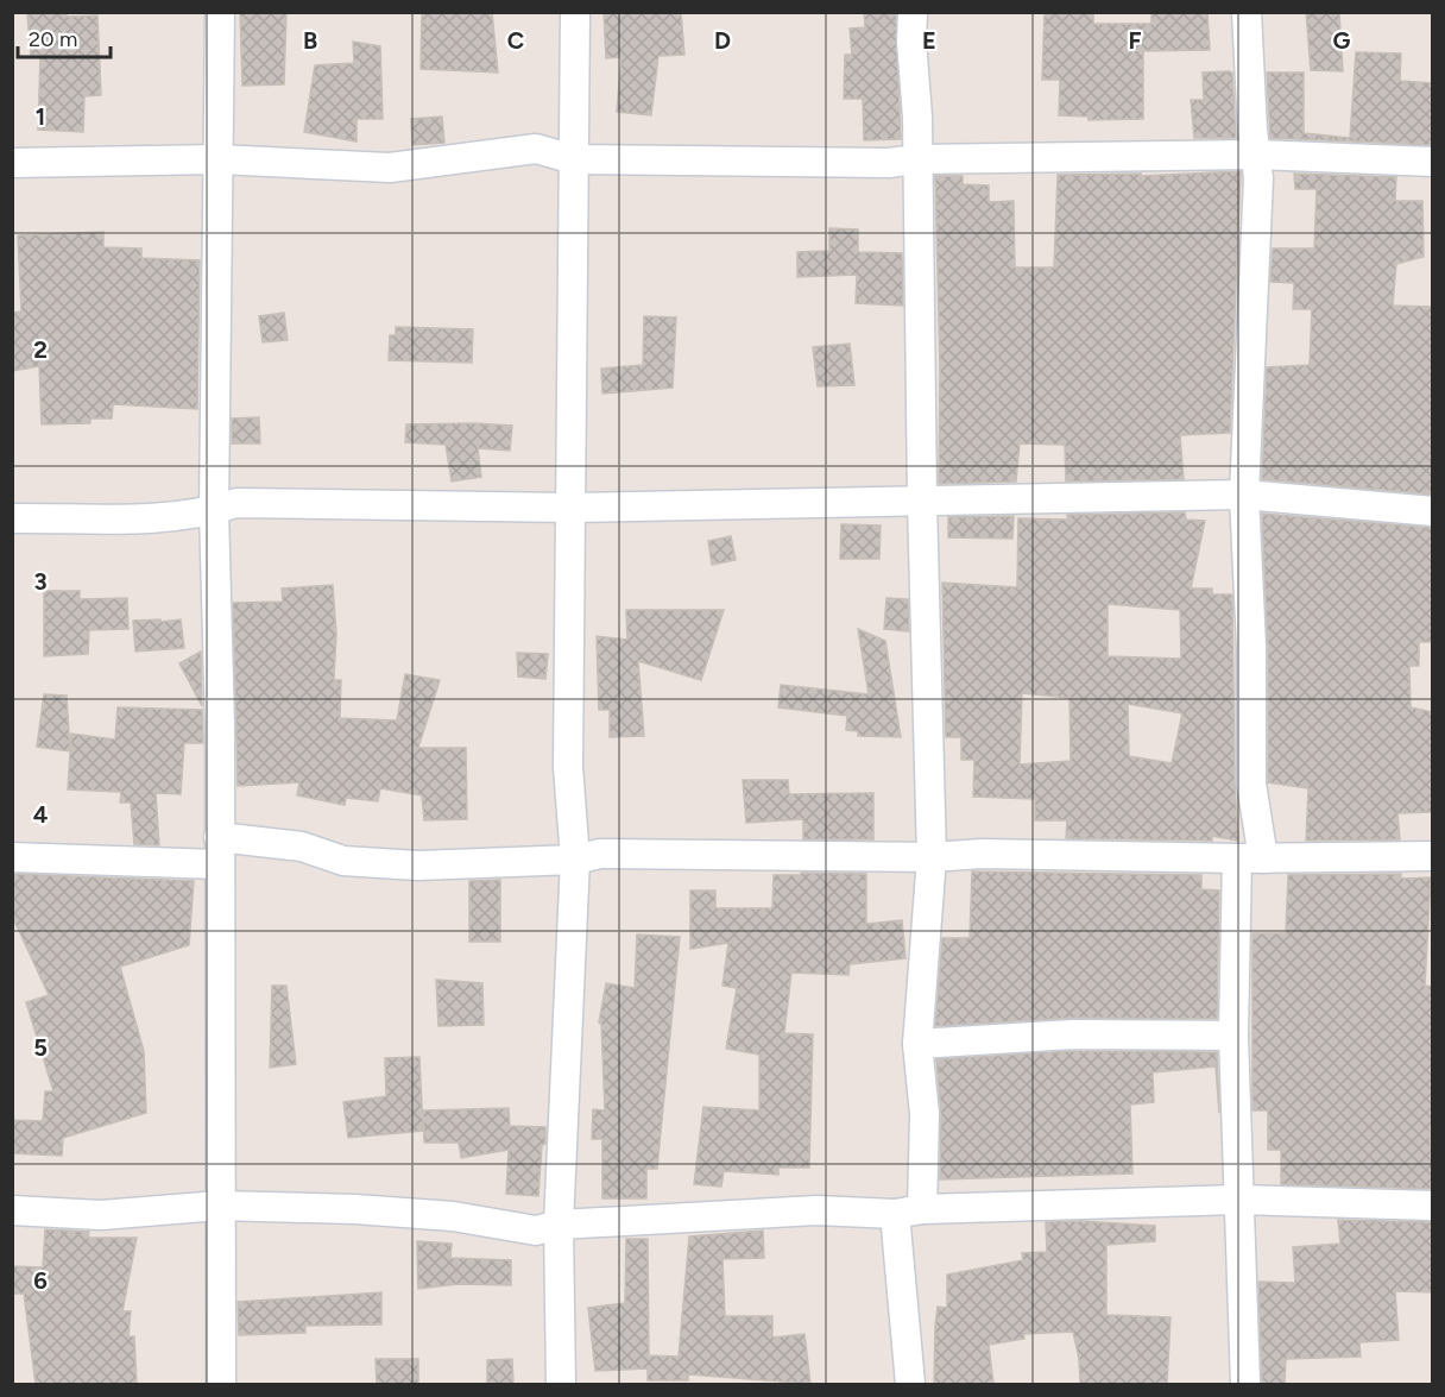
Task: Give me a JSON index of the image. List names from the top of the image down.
{
  "scale_bar": "20 m",
  "grid": {
    "columns": [
      "B",
      "C",
      "D",
      "E",
      "F",
      "G"
    ],
    "rows": [
      "1",
      "2",
      "3",
      "4",
      "5",
      "6"
    ]
  }
}
